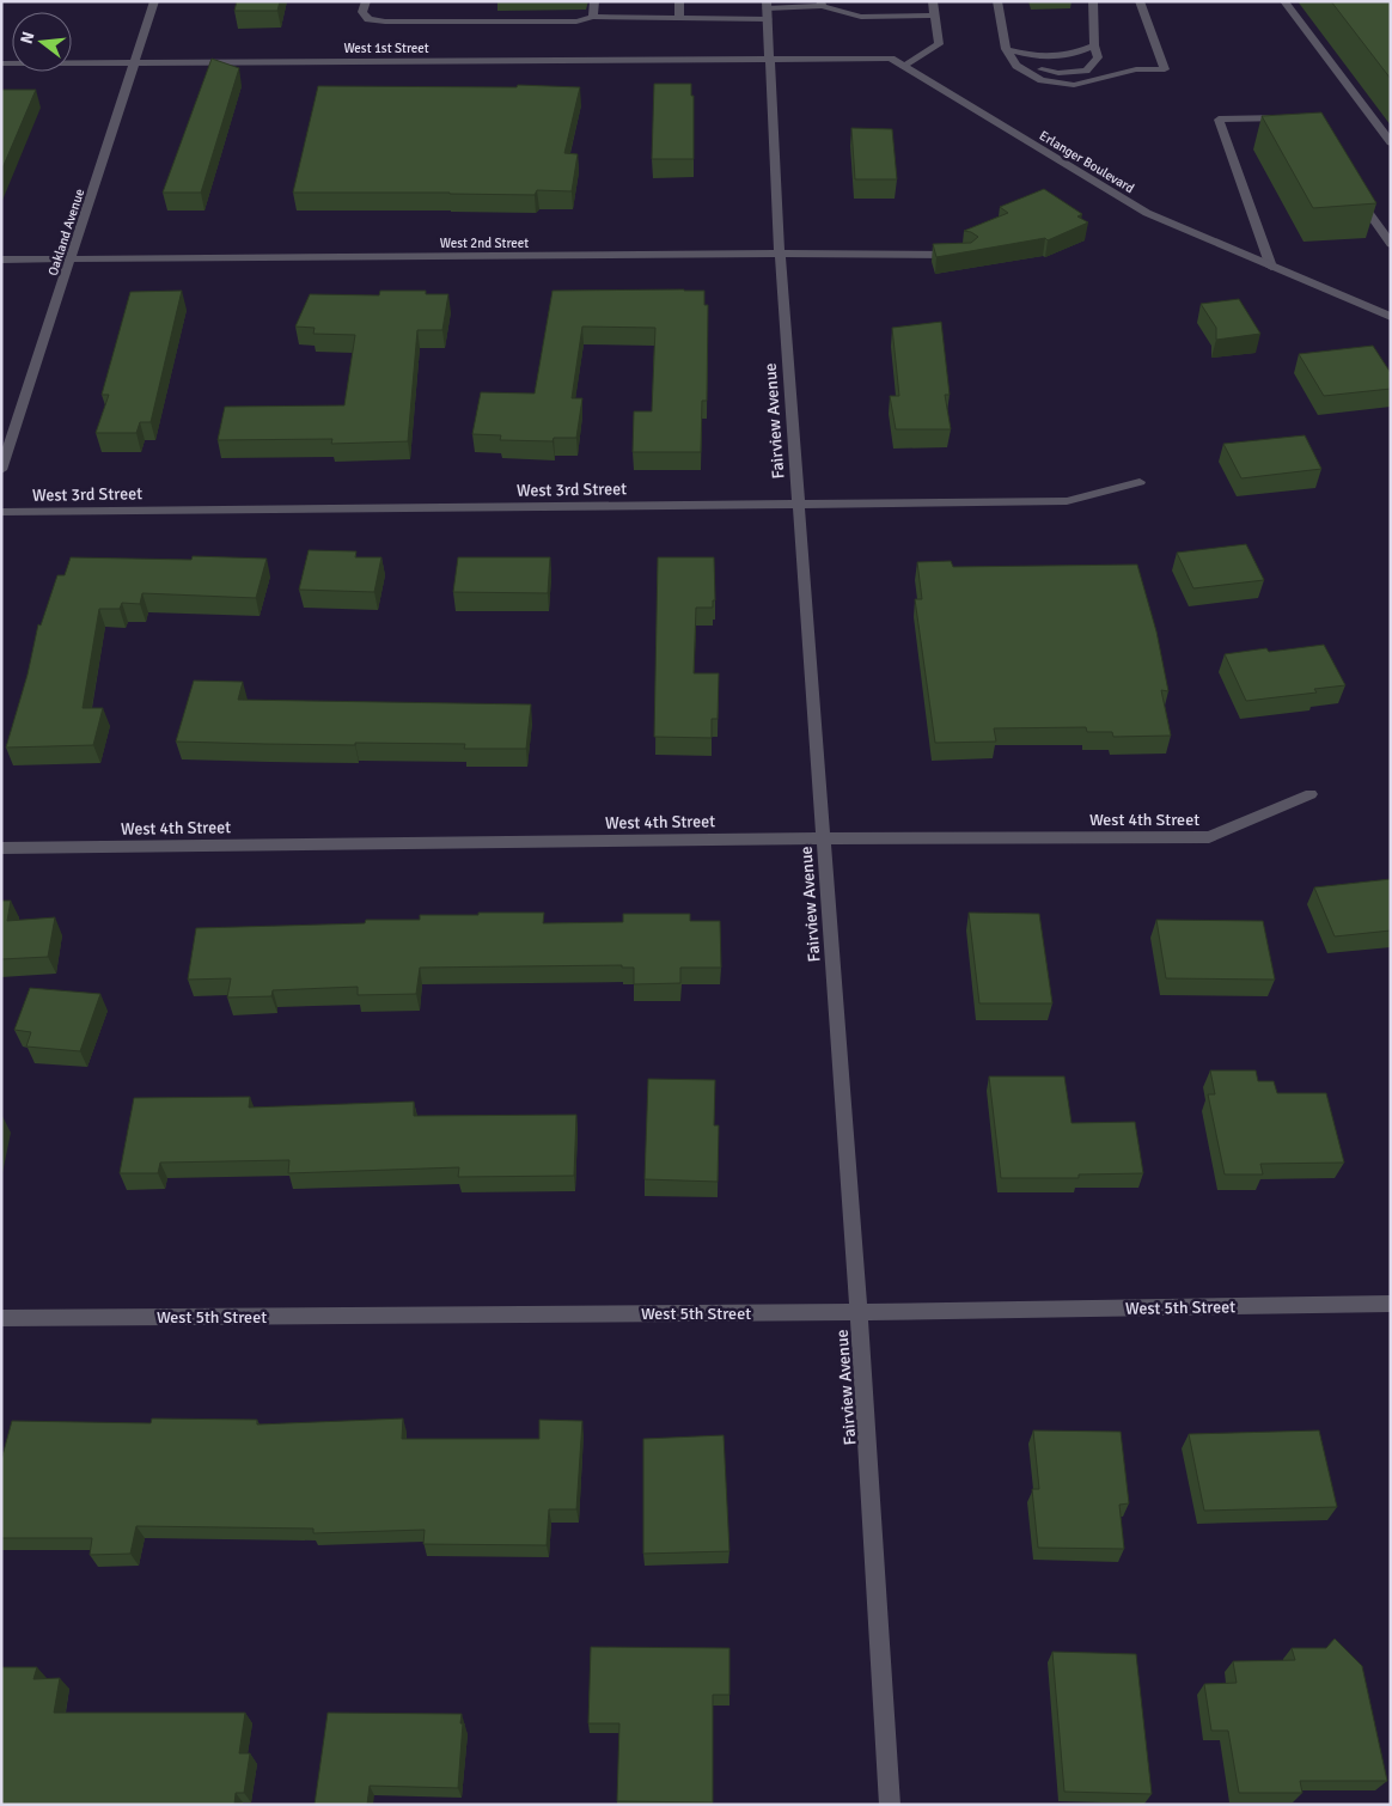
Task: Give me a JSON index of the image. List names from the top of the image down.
{
  "streets": {
    "street": [
      "West 1st Street",
      "Erlanger Boulevard",
      "Oakland Avenue",
      "West 2nd Street",
      "Fairview Avenue",
      "West 3rd Street",
      "West 4th Street",
      "West 5th Street"
    ]
  },
  "crossings": [
    ["West 1st Street", "Erlanger Boulevard"],
    ["West 1st Street", "Oakland Avenue"],
    ["West 1st Street", "Fairview Avenue"],
    ["Erlanger Boulevard", "Fairview Avenue"],
    ["Oakland Avenue", "West 2nd Street"],
    ["West 2nd Street", "Fairview Avenue"],
    ["Fairview Avenue", "West 3rd Street"],
    ["Fairview Avenue", "West 4th Street"],
    ["Fairview Avenue", "West 5th Street"]
  ],
  "north": "left"
}
